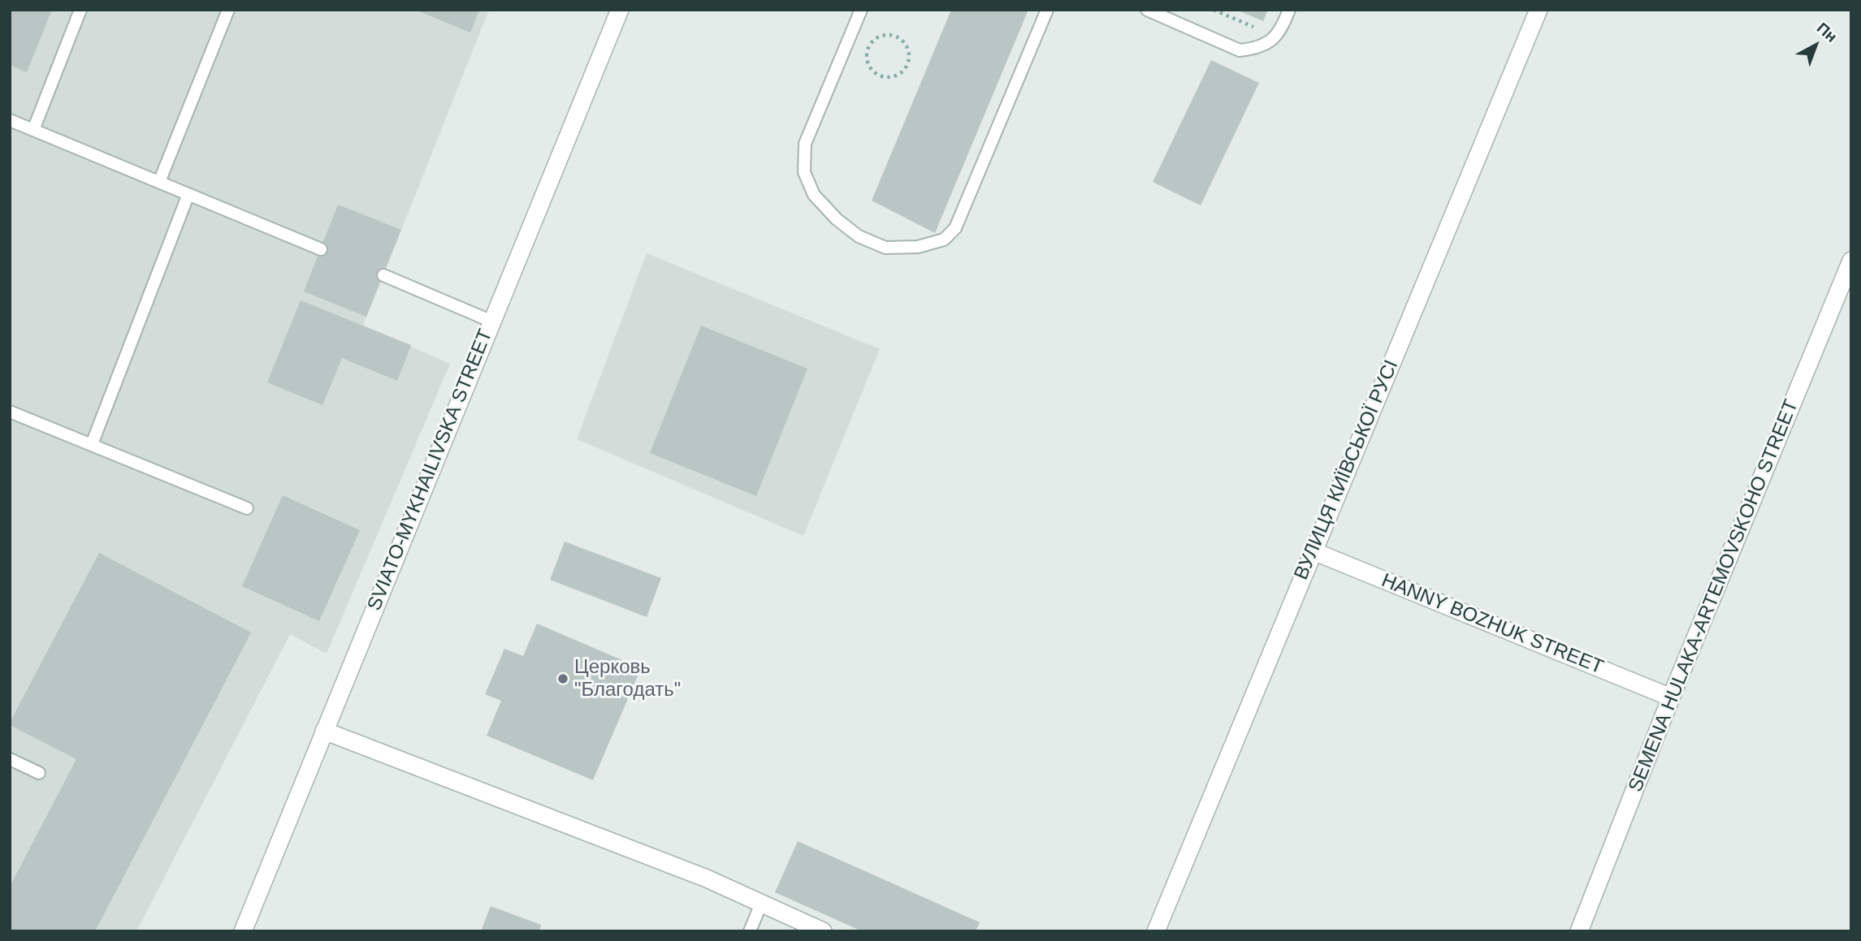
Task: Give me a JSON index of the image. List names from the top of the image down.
{
  "streets": {
    "street": [
      "SVIATO-MYKHAILIVSKA STREET",
      "ВУЛИЦЯ КИЇВСЬКОЇ РУСІ",
      "SEMENA HULAKA-ARTEMOVSKOHO STREET",
      "HANNY BOZHUK STREET"
    ]
  },
  "crossings": [
    ["ВУЛИЦЯ КИЇВСЬКОЇ РУСІ", "HANNY BOZHUK STREET"],
    ["SEMENA HULAKA-ARTEMOVSKOHO STREET", "HANNY BOZHUK STREET"]
  ],
  "places": ["Церковь \"Благодать\""],
  "north": "top right"
}
